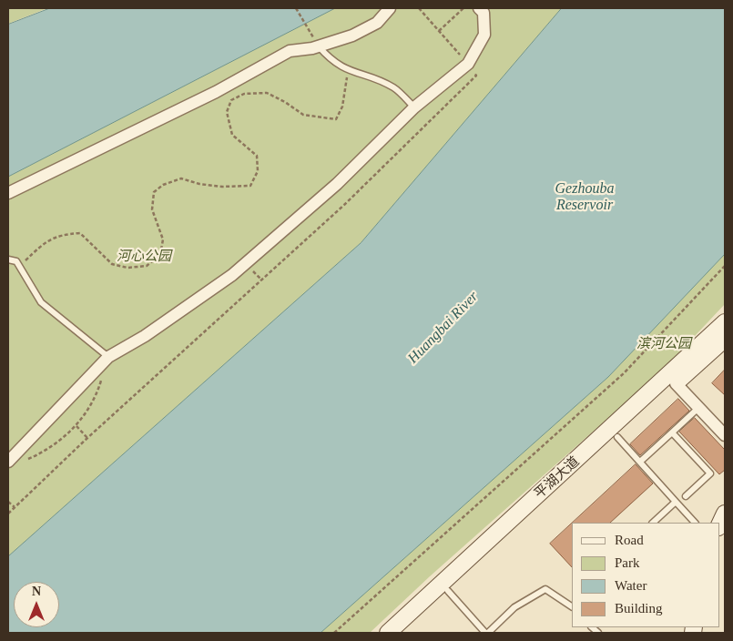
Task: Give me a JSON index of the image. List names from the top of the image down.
{
  "streets": {
    "main road": ["平湖大道"]
  },
  "water": ["Gezhouba Reservoir", "Huangbai River"],
  "parks": ["河心公园", "滨河公园"],
  "legend": [
    "Road",
    "Park",
    "Water",
    "Building"
  ],
  "north": "top"
}
